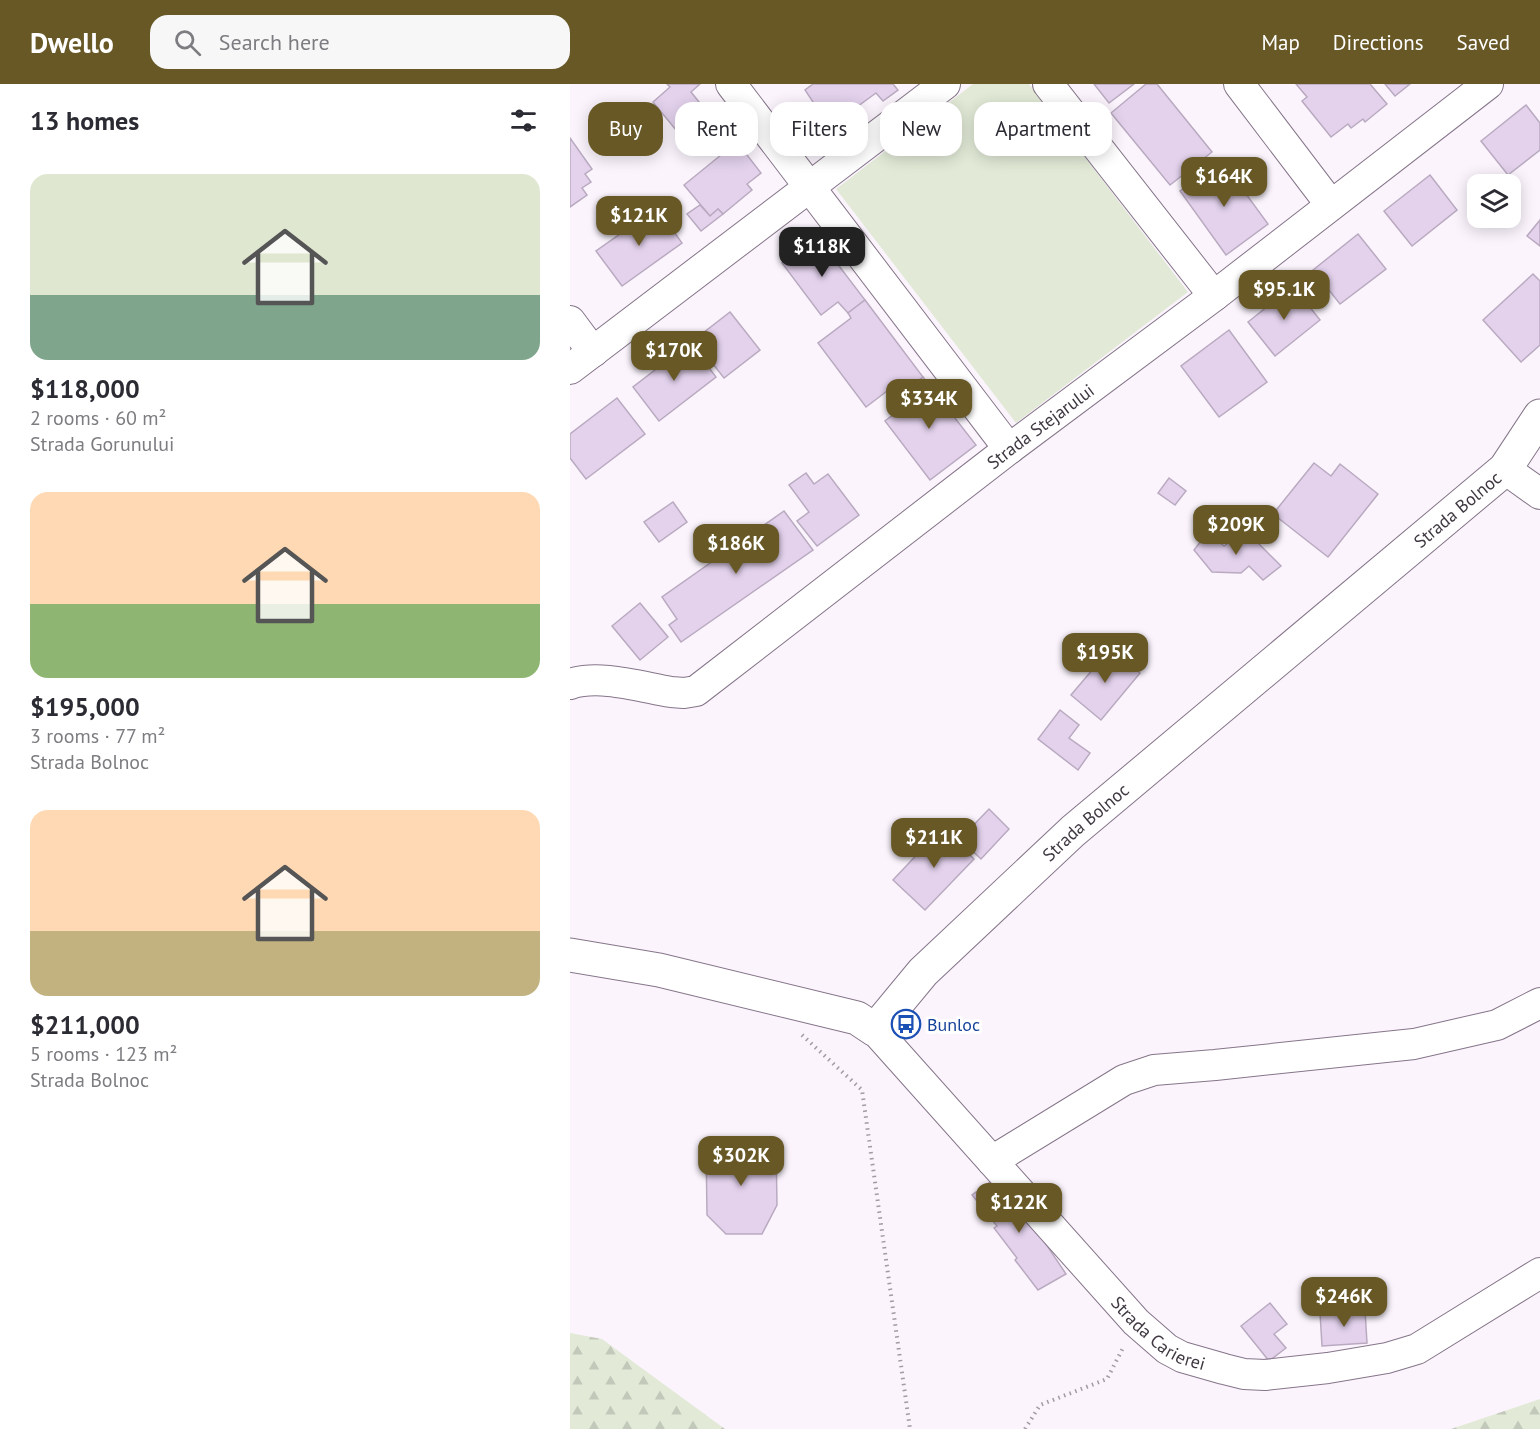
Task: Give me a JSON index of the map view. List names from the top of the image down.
{
  "streets": {
    "street": ["Strada Stejarului", "Strada Bolnoc", "Strada Carierei"]
  },
  "crossings": [
    ["Strada Bolnoc", "Strada Carierei"]
  ],
  "places": {
    "bus stop": ["Bunloc"]
  },
  "page": {
    "header": "Dwello",
    "search": "Search here",
    "nav": ["Map", "Directions", "Saved"],
    "heading": "13 homes",
    "chip": [
      "Buy",
      "Rent",
      "Filters",
      "New",
      "Apartment"
    ],
    "list": [
      {
        "name": "$118,000",
        "note": "2 rooms · 60 m² · Strada Gorunului"
      },
      {
        "name": "$195,000",
        "note": "3 rooms · 77 m² · Strada Bolnoc"
      },
      {
        "name": "$211,000",
        "note": "5 rooms · 123 m² · Strada Bolnoc"
      }
    ],
    "price": [
      "$164K",
      "$121K",
      "$118K",
      "$95.1K",
      "$170K",
      "$334K",
      "$209K",
      "$186K",
      "$195K",
      "$211K",
      "$302K",
      "$122K",
      "$246K"
    ]
  }
}
